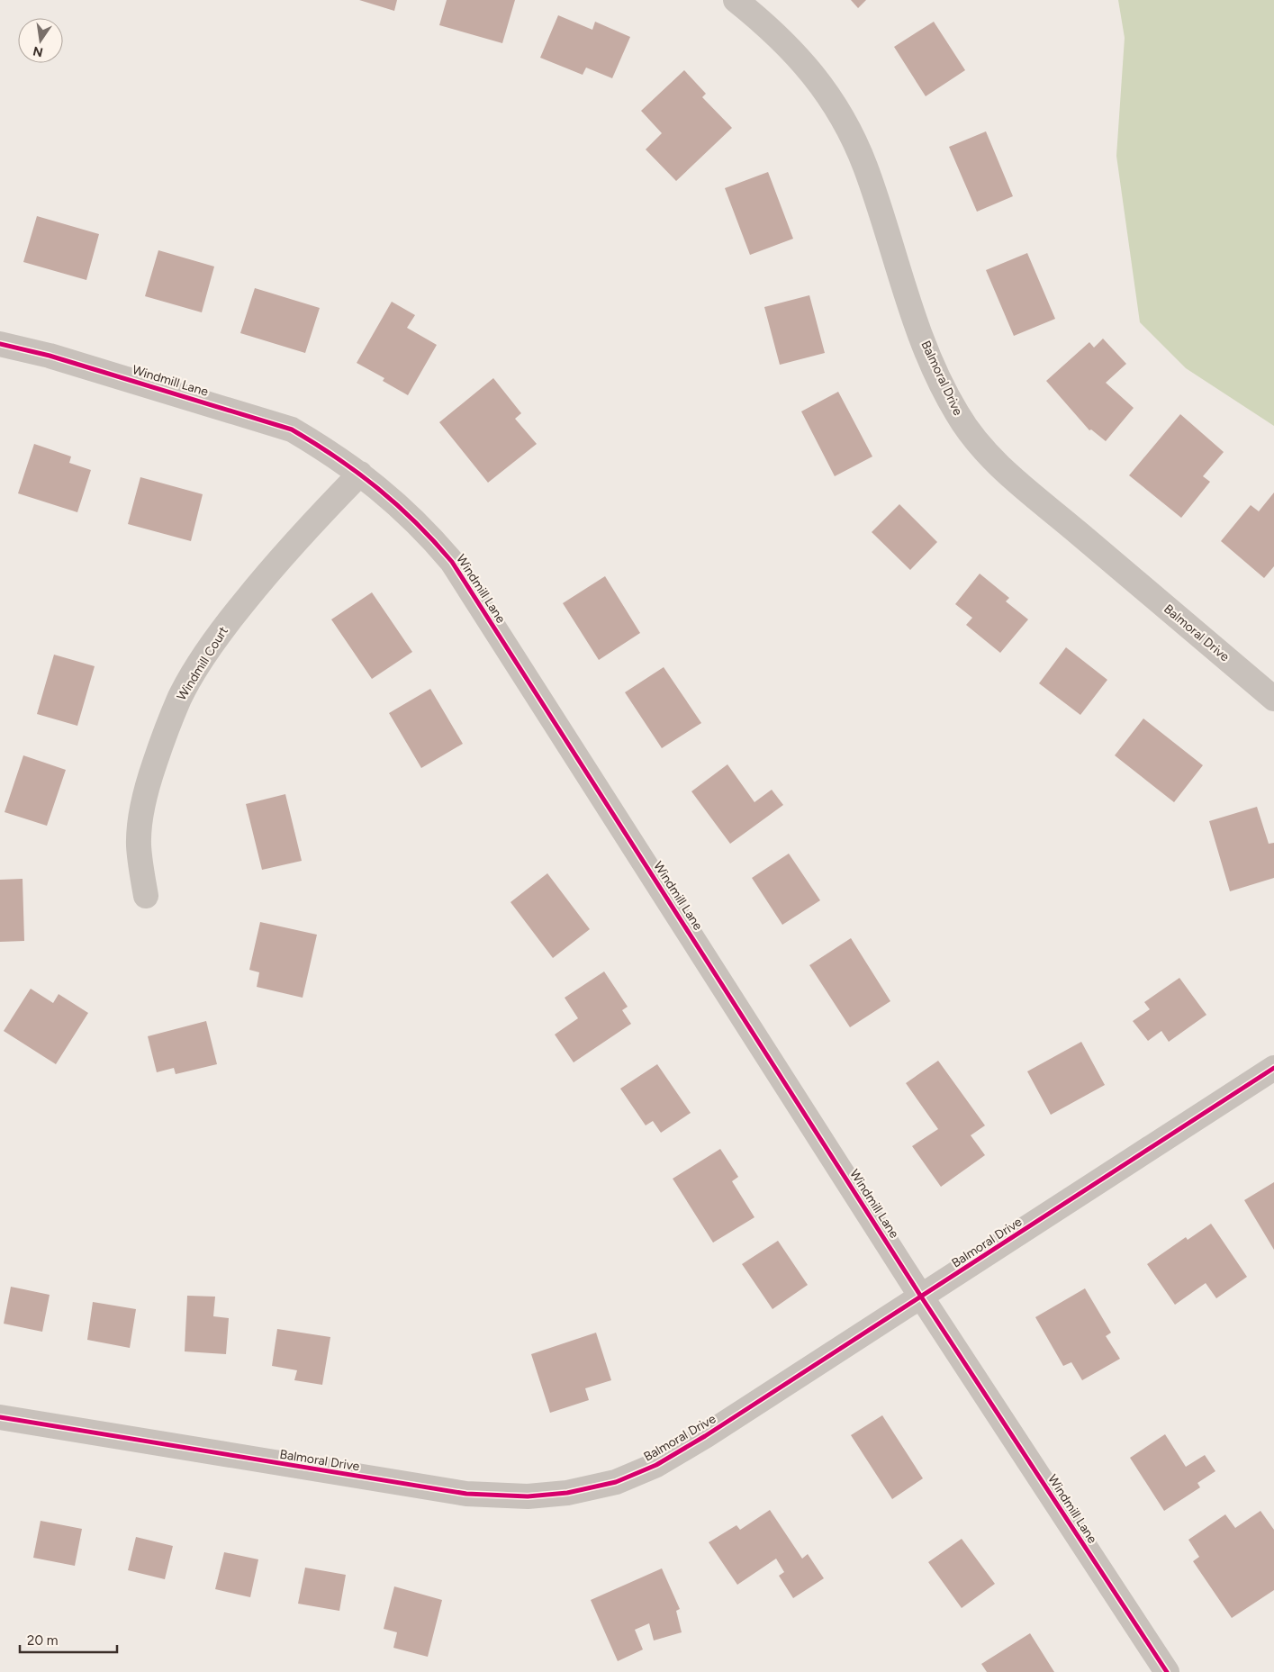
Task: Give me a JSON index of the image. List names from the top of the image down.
{
  "streets": {
    "street": ["Balmoral Drive", "Windmill Lane", "Windmill Court"]
  },
  "crossings": [
    ["Balmoral Drive", "Windmill Lane"],
    ["Windmill Lane", "Windmill Court"]
  ],
  "scale_bar": "20 m",
  "north": "bottom"
}
